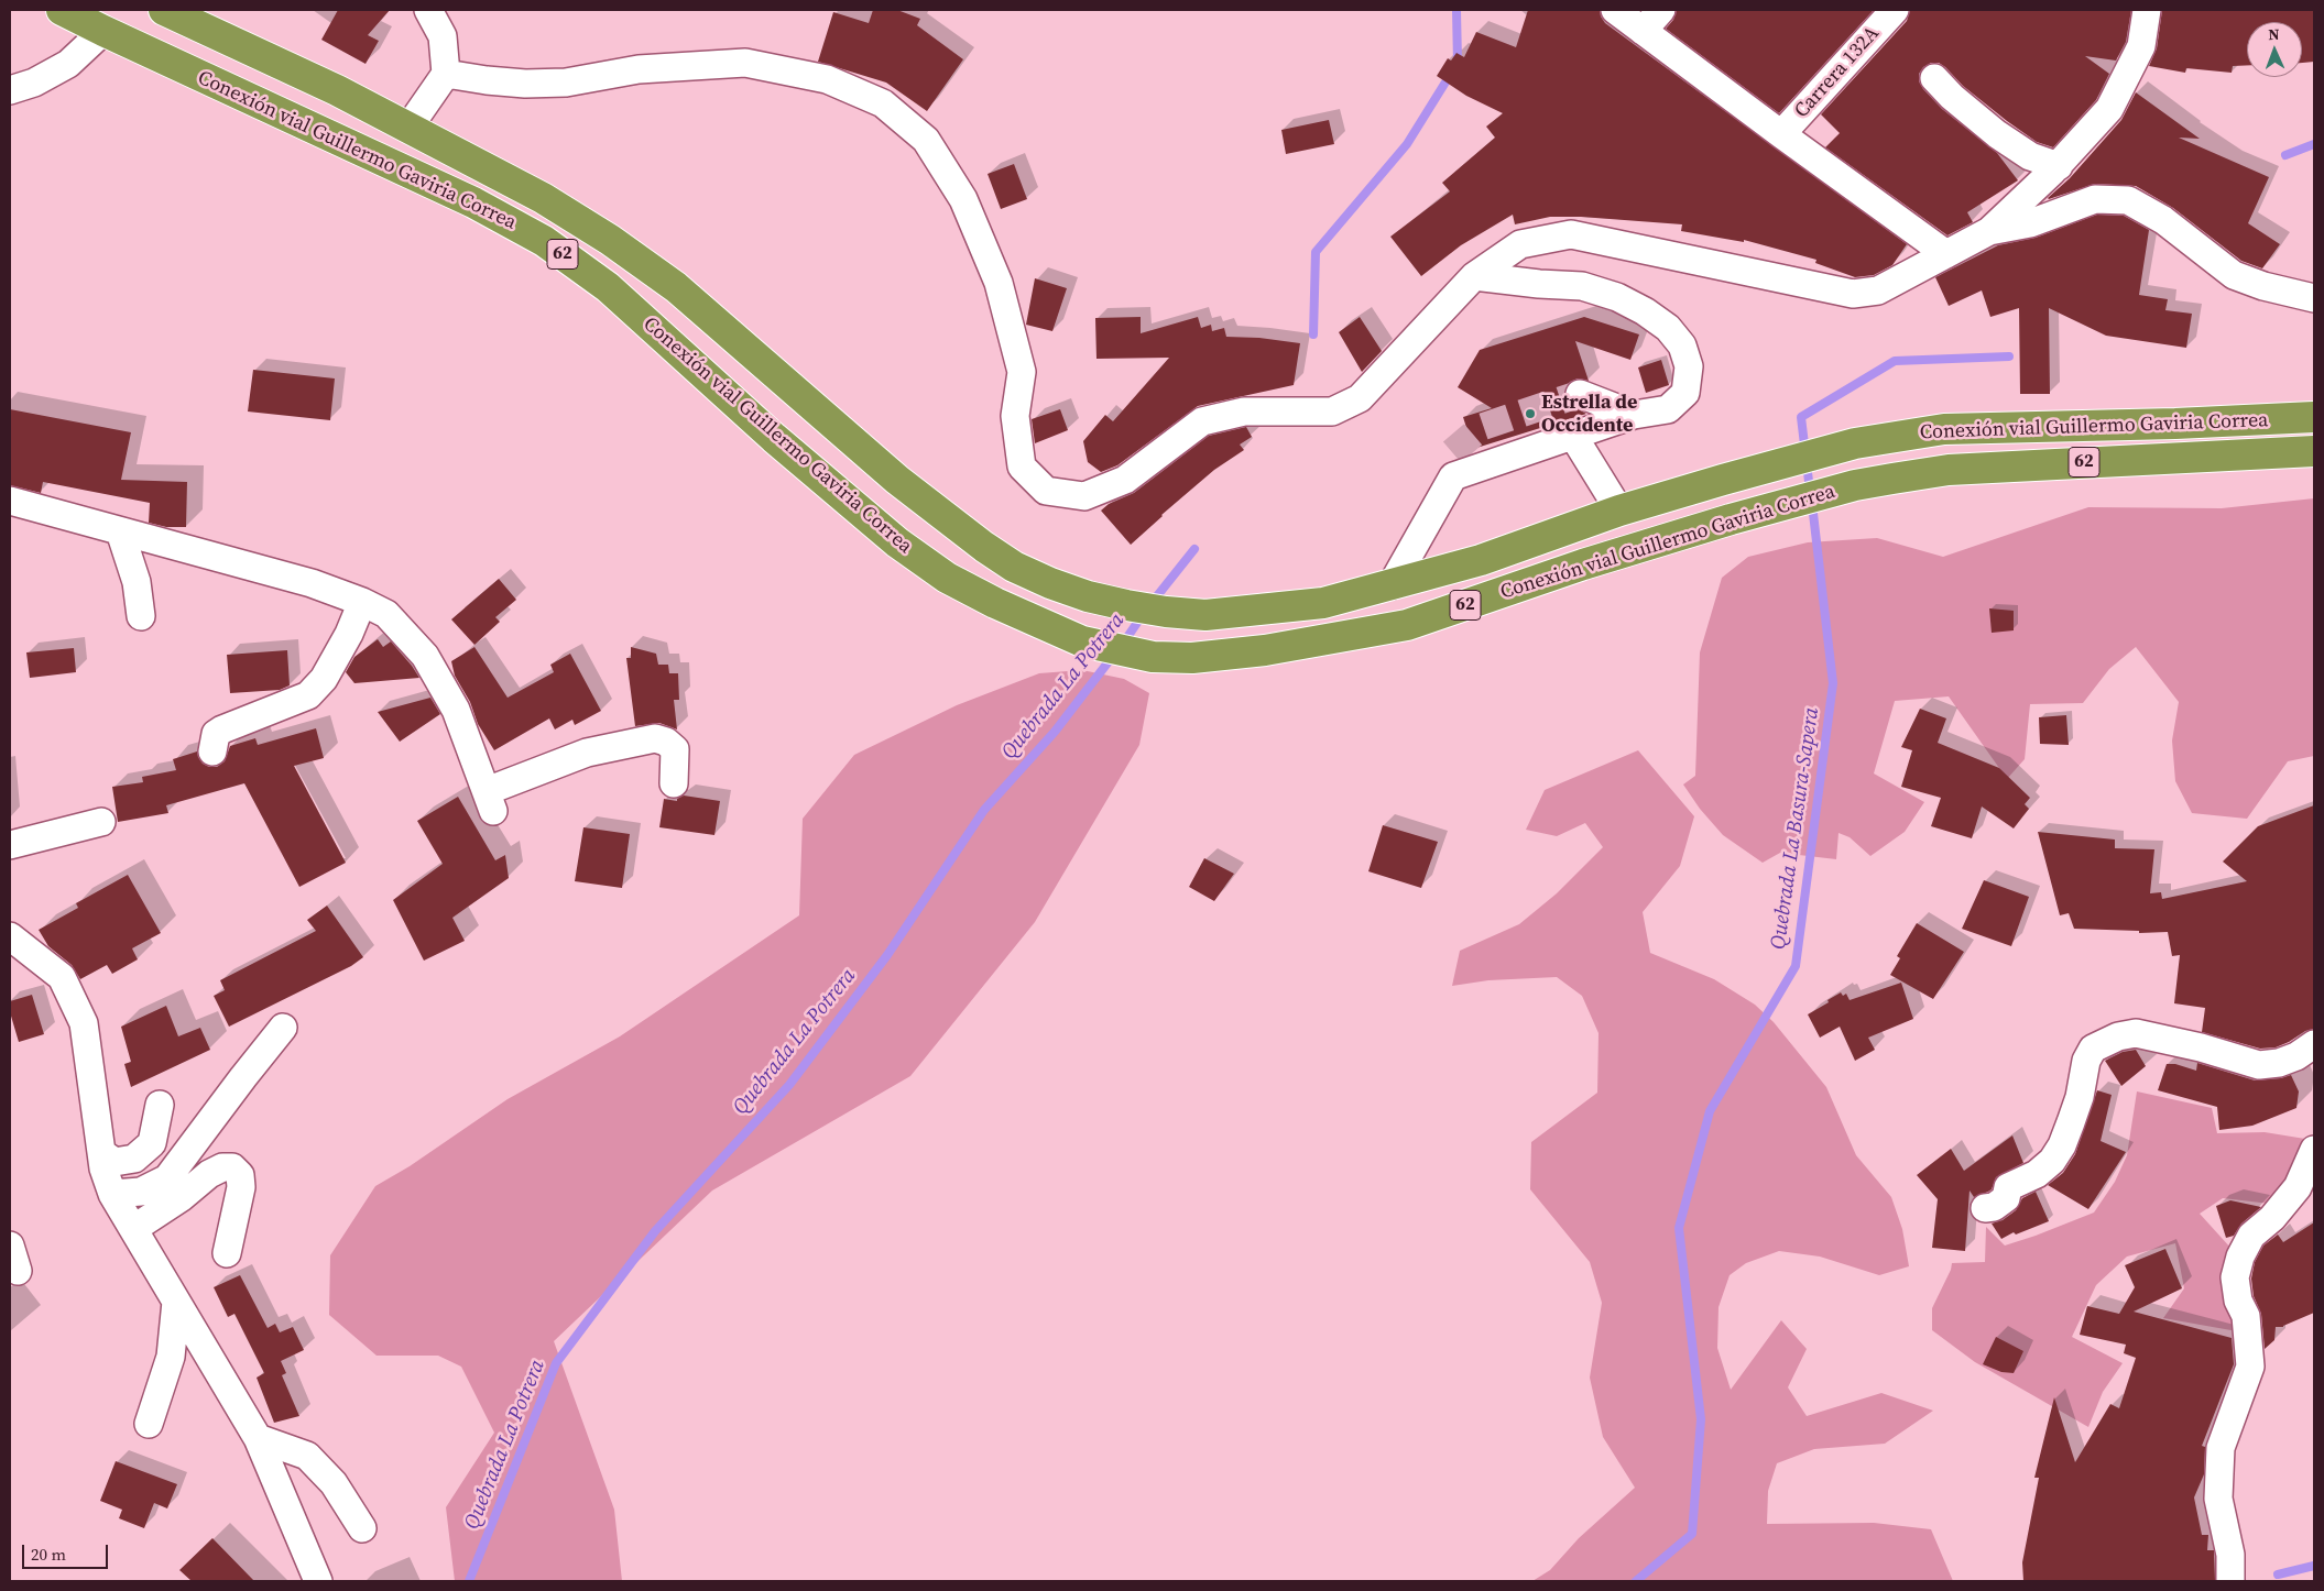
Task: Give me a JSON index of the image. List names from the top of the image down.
{
  "streets": {
    "highway": ["Conexión vial Guillermo Gaviria Correa", "62"],
    "street": ["Carrera 132A"]
  },
  "water": ["Quebrada La Potrera", "Quebrada La Basura-Sapera"],
  "places": ["Estrella de Occidente"],
  "scale_bar": "20 m",
  "north": "top"
}
